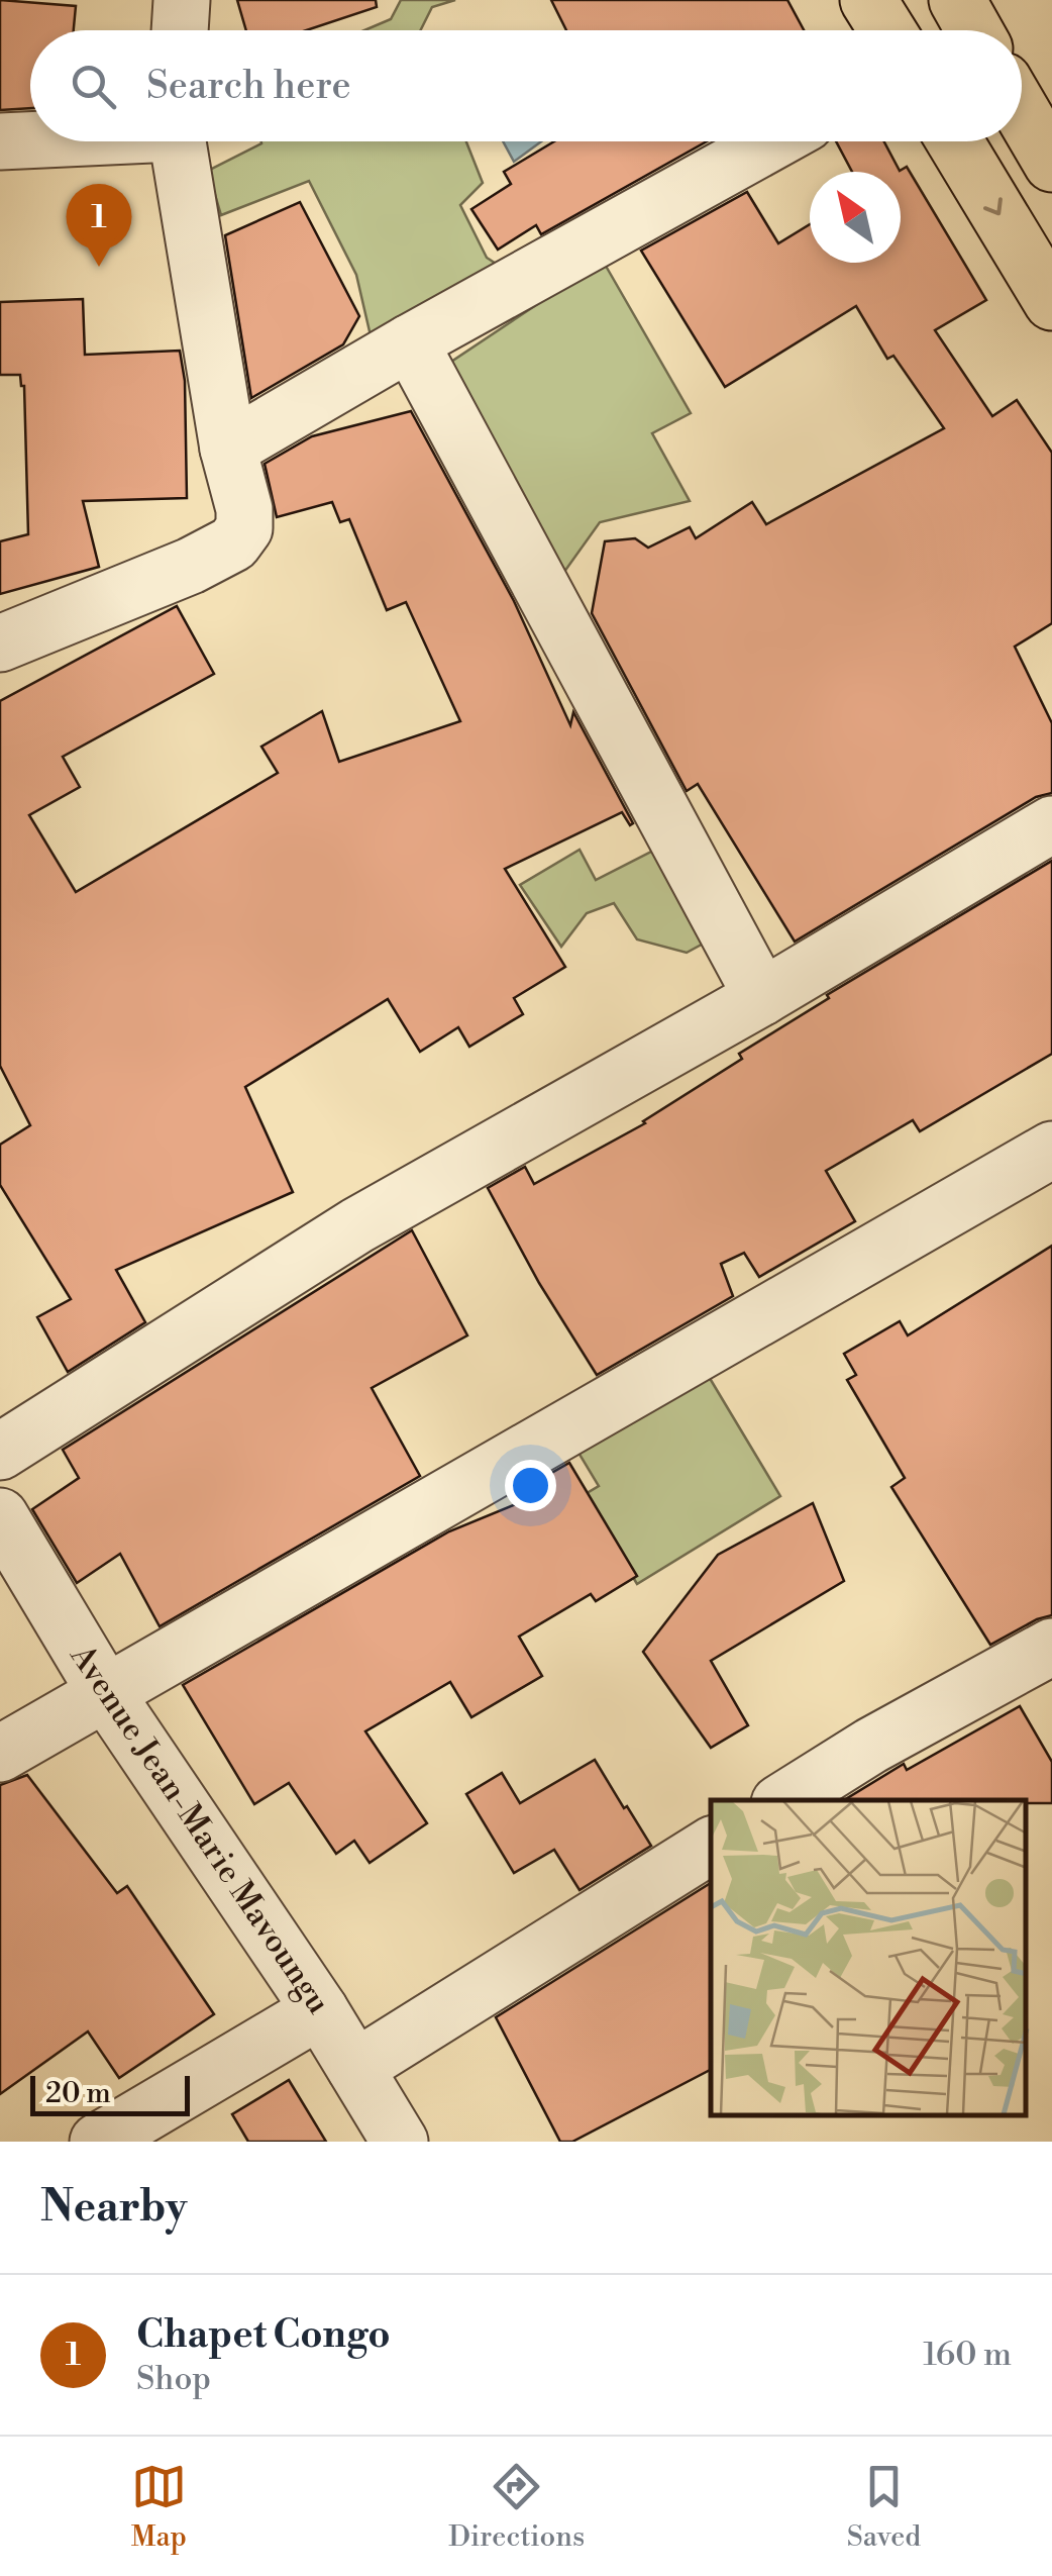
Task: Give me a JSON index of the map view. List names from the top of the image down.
{
  "streets": {
    "street": ["Avenue Jean-Marie Mavoungu"]
  },
  "scale_bar": "20 m",
  "north": "top left",
  "page": {
    "search": "Search here",
    "pins": "1",
    "scale": "20 m",
    "heading": "Nearby",
    "list": [
      {
        "mark": "1",
        "name": "Chapet Congo",
        "note": "Shop",
        "value": "160 m"
      }
    ],
    "nav": ["Map", "Directions", "Saved"]
  }
}
